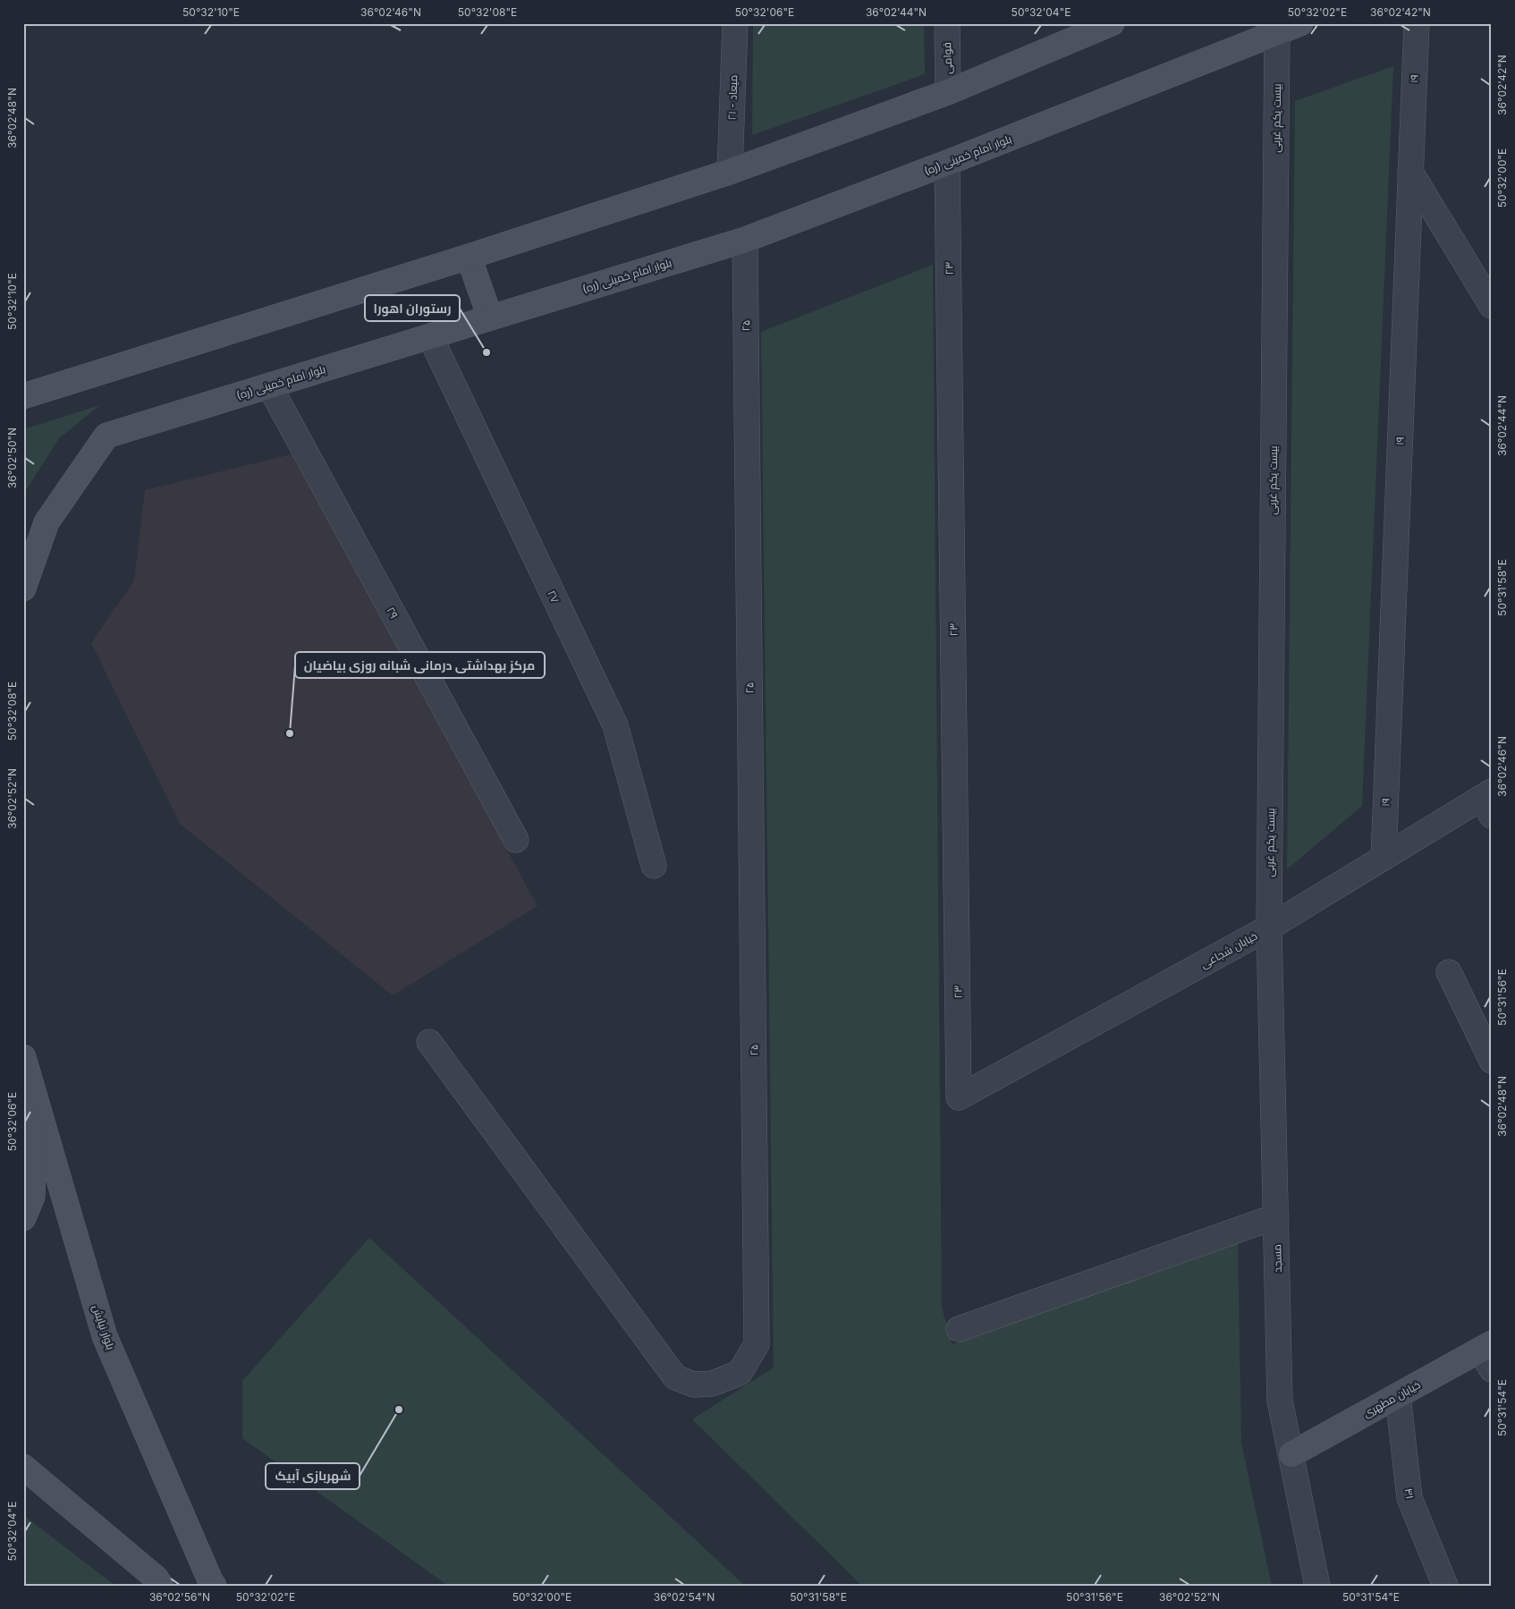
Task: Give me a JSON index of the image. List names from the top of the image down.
{
  "streets": {
    "main road": ["بلوار امام خمینی (ره)", "بلوار نیایش", "خیابان مطهری"],
    "street": [
      "قوامی",
      "۱۹",
      "۲۱ - میعاد",
      "بیست یکم غربی",
      "۲۳",
      "۲۵",
      "۲۷",
      "۲۹",
      "خیابان شجاعی",
      "مسجد",
      "۴۱"
    ]
  },
  "crossings": [
    ["۱۹", "خیابان شجاعی"],
    ["بیست یکم غربی", "بلوار امام خمینی (ره)"],
    ["بیست یکم غربی", "خیابان شجاعی"],
    ["بیست یکم غربی", "مسجد"],
    ["بلوار امام خمینی (ره)", "۲۳"],
    ["بلوار امام خمینی (ره)", "۲۵"],
    ["بلوار امام خمینی (ره)", "۲۷"],
    ["بلوار امام خمینی (ره)", "۲۹"],
    ["۲۳", "خیابان شجاعی"],
    ["خیابان شجاعی", "مسجد"],
    ["مسجد", "خیابان مطهری"],
    ["خیابان مطهری", "۴۱"]
  ],
  "places": ["رستوران اهورا", "مرکز بهداشتی درمانی شبانه روزی بیاضیان", "شهربازی آبیک"],
  "coordinates": [
    "50°32'10\"E",
    "36°02'46\"N",
    "50°32'08\"E",
    "50°32'06\"E",
    "36°02'44\"N",
    "50°32'04\"E",
    "50°32'02\"E",
    "36°02'42\"N",
    "36°02'48\"N",
    "50°32'00\"E",
    "36°02'50\"N",
    "50°31'58\"E",
    "36°02'52\"N",
    "50°31'56\"E",
    "50°31'54\"E",
    "36°02'56\"N",
    "36°02'54\"N"
  ]
}
